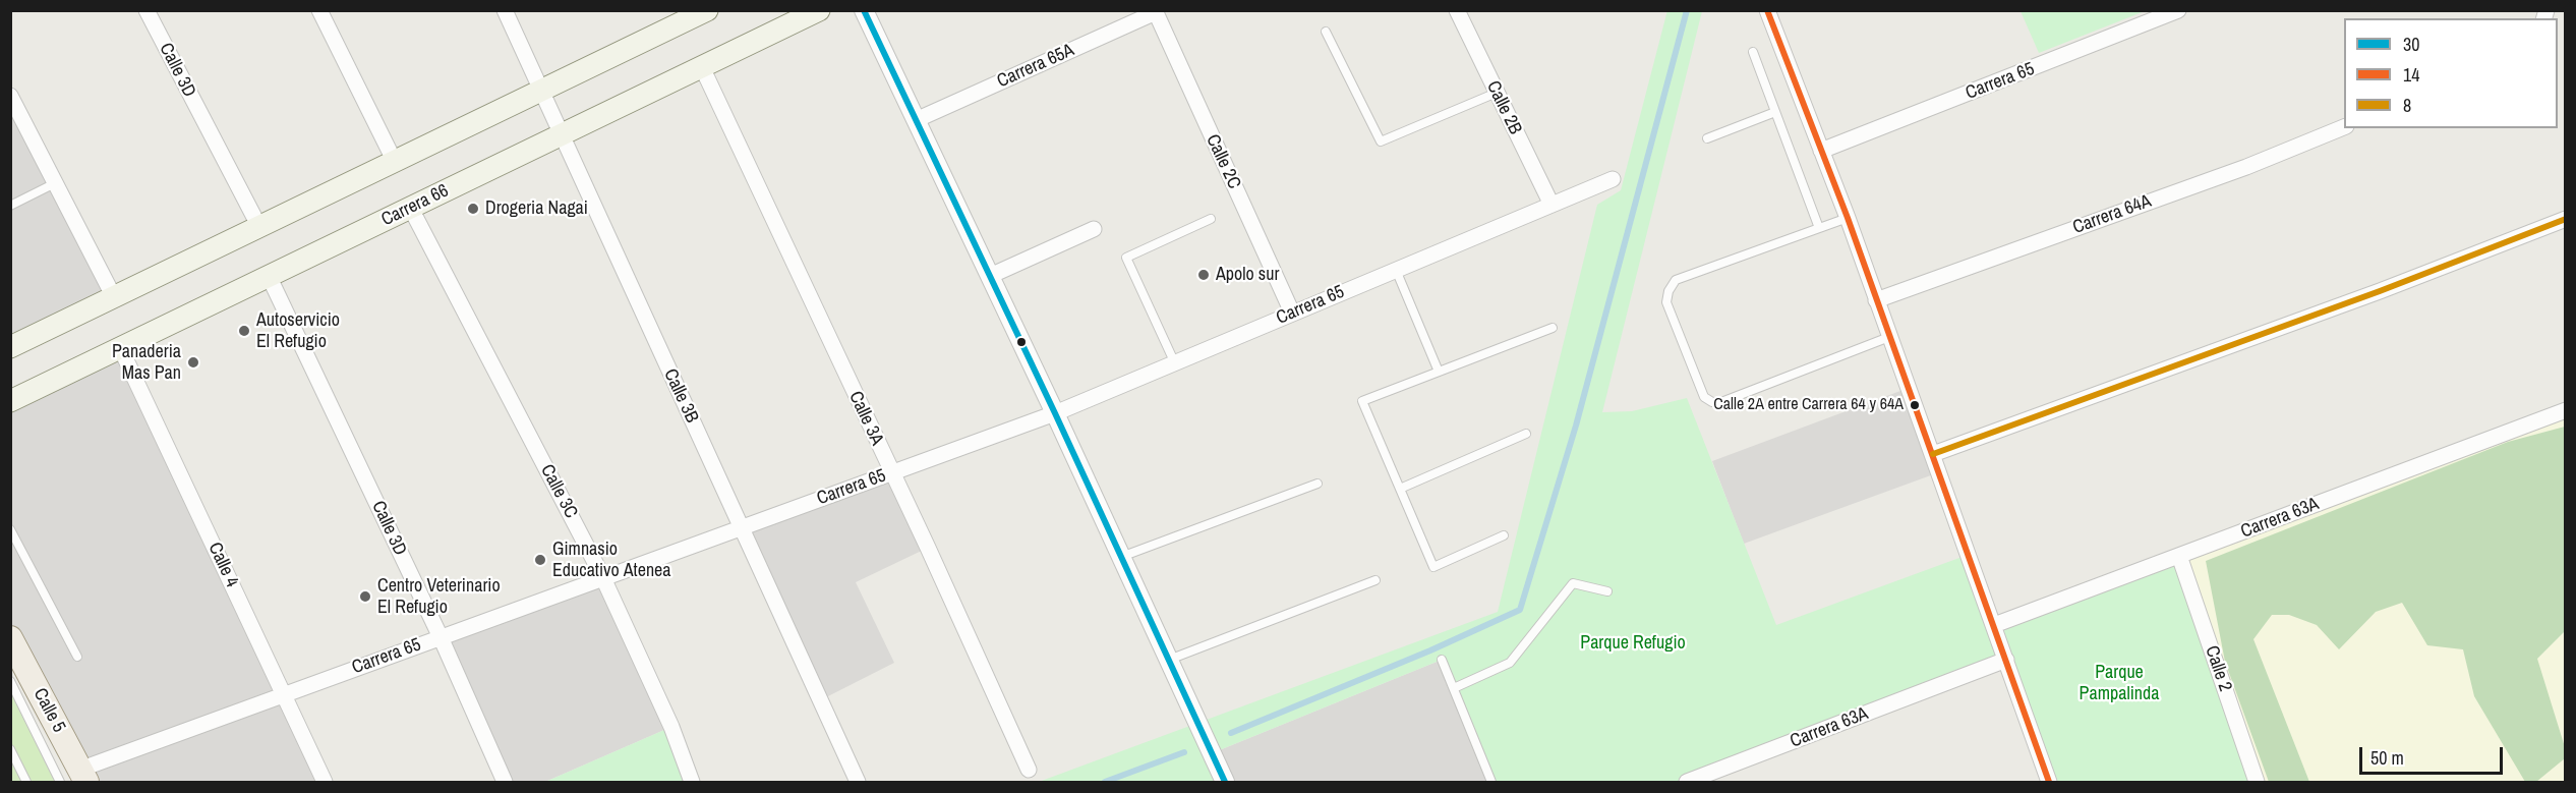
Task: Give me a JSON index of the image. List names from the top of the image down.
{
  "streets": {
    "main road": ["Carrera 66", "Calle 5"],
    "street": [
      "Carrera 65A",
      "Calle 3D",
      "Carrera 65",
      "Calle 2B",
      "Calle 2C",
      "Carrera 64A",
      "Calle 3B",
      "Calle 3A",
      "Calle 3C",
      "Carrera 63A",
      "Calle 4",
      "Calle 2"
    ]
  },
  "crossings": [
    ["Carrera 65A", "Calle 2C"],
    ["Calle 3D", "Carrera 65"],
    ["Calle 3D", "Carrera 66"],
    ["Carrera 65", "Calle 2B"],
    ["Carrera 65", "Calle 2C"],
    ["Carrera 65", "Calle 3B"],
    ["Carrera 65", "Calle 3A"],
    ["Carrera 65", "Calle 3C"],
    ["Carrera 65", "Calle 4"],
    ["Carrera 65", "Calle 5"],
    ["Carrera 66", "Calle 3B"],
    ["Carrera 66", "Calle 3A"],
    ["Carrera 66", "Calle 3C"],
    ["Carrera 66", "Calle 4"],
    ["Carrera 63A", "Calle 2"]
  ],
  "parks": ["Parque Refugio", "Parque Pampalinda"],
  "places": [
    "Drogeria Nagai",
    "Apolo sur",
    "Autoservicio El Refugio",
    "Panaderia Mas Pan",
    "Calle 2A entre Carrera 64 y 64A",
    "Gimnasio Educativo Atenea",
    "Centro Veterinario El Refugio"
  ],
  "lines": ["transit line 30", "transit line 14", "transit line 8"],
  "legend": ["30", "14", "8"],
  "scale_bar": "50 m"
}
